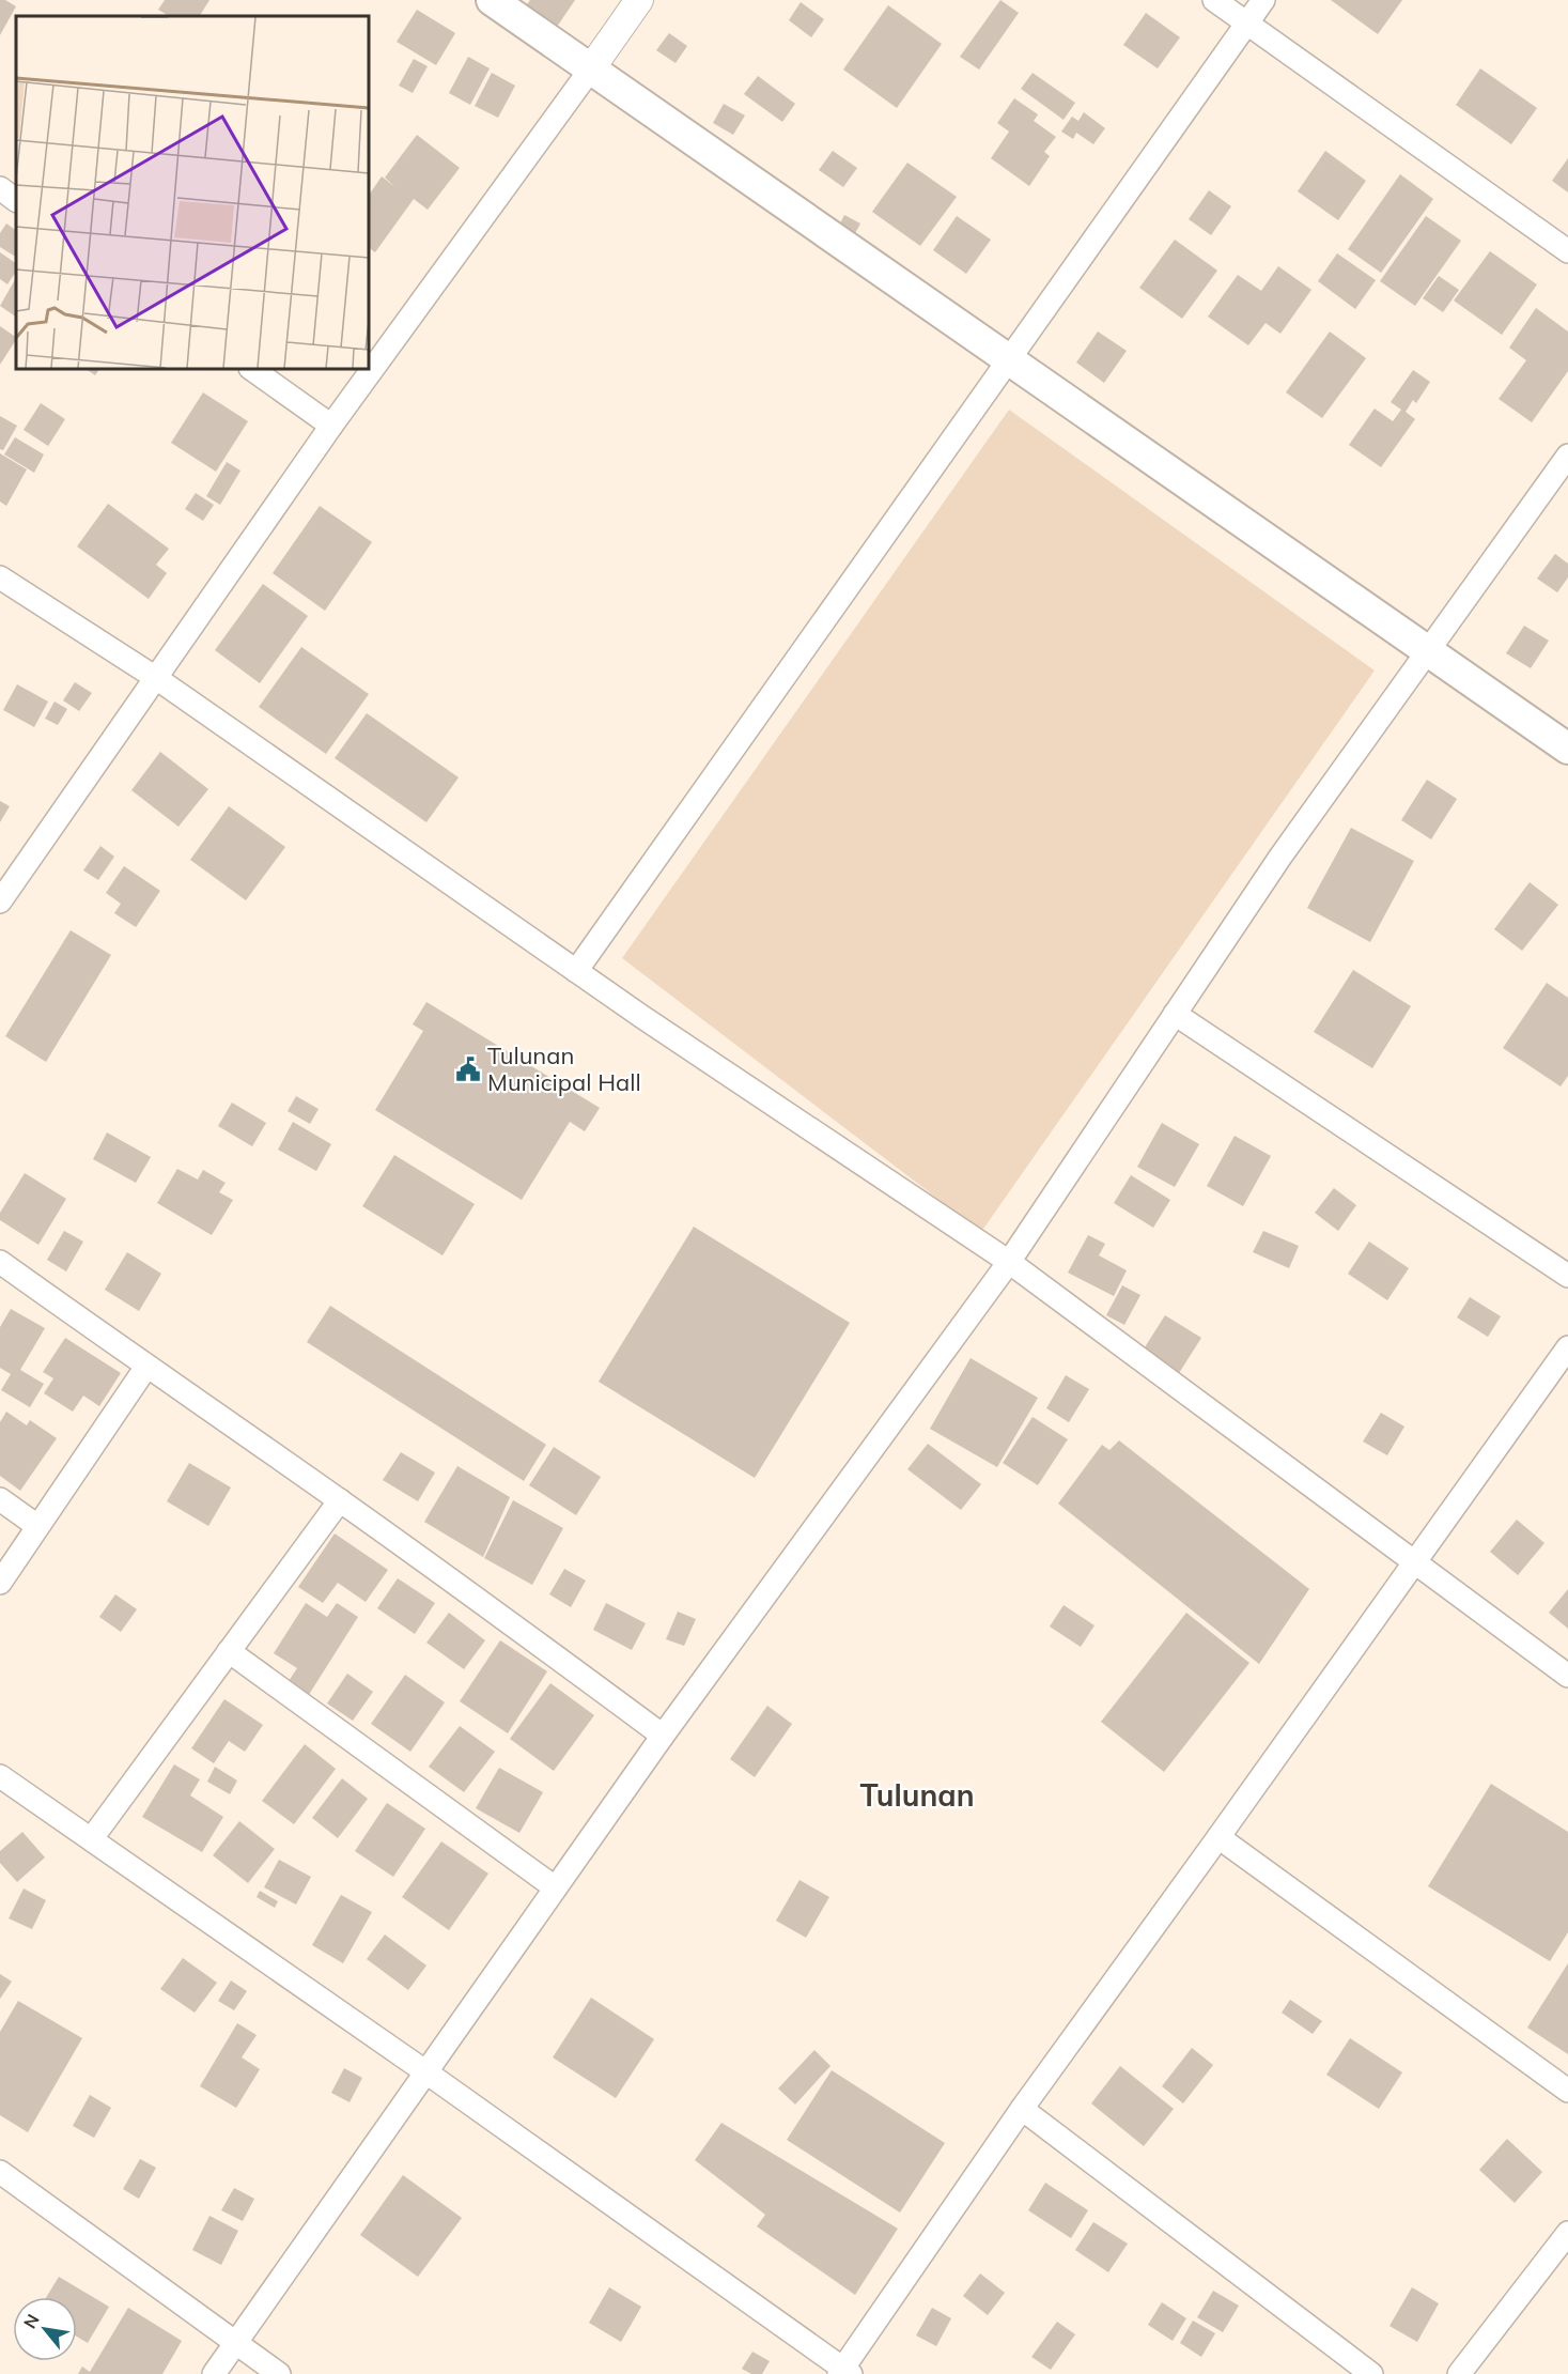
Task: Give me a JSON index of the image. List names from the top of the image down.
{
  "districts": ["Tulunan"],
  "places": {
    "public building": ["Tulunan Municipal Hall"]
  },
  "north": "top left"
}
